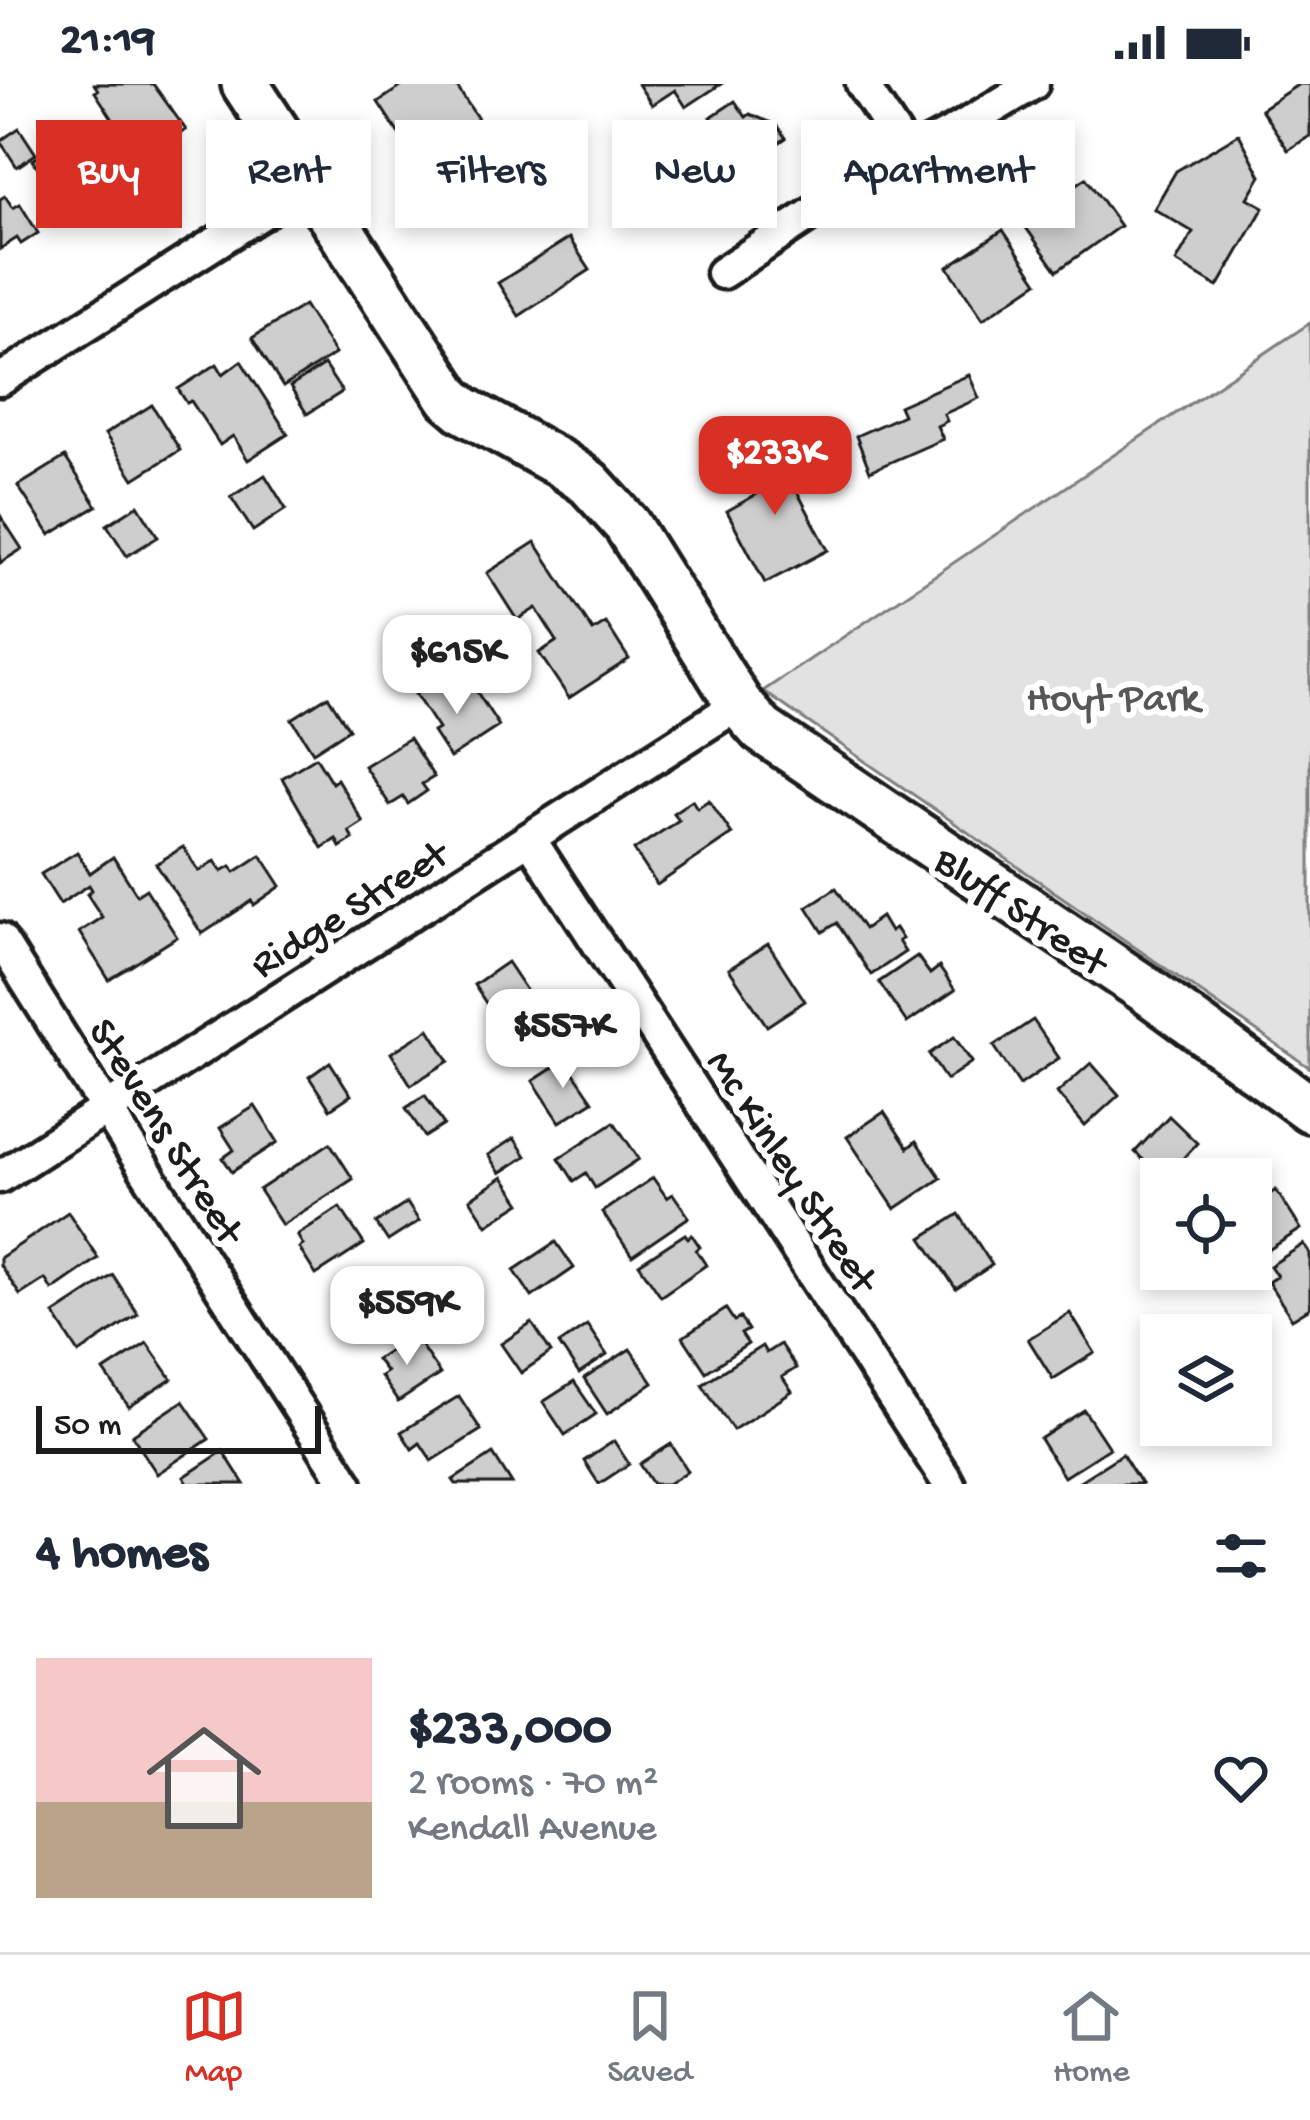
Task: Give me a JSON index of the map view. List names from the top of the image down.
{
  "streets": {
    "street": [
      "Ridge Street",
      "Bluff Street",
      "Stevens Street",
      "Mc Kinley Street"
    ]
  },
  "crossings": [
    ["Ridge Street", "Bluff Street"],
    ["Ridge Street", "Stevens Street"],
    ["Ridge Street", "Mc Kinley Street"]
  ],
  "parks": ["Hoyt Park"],
  "scale_bar": "50 m",
  "page": {
    "status": "21:19",
    "chip": [
      "Buy",
      "Rent",
      "Filters",
      "New",
      "Apartment"
    ],
    "price": [
      "$233K",
      "$615K",
      "$557K",
      "$559K"
    ],
    "scale": "50 m",
    "heading": "4 homes",
    "list": [
      {
        "name": "$233,000",
        "note": "2 rooms · 70 m² · Kendall Avenue"
      }
    ],
    "tabs": ["Map", "Saved", "Home"]
  }
}
